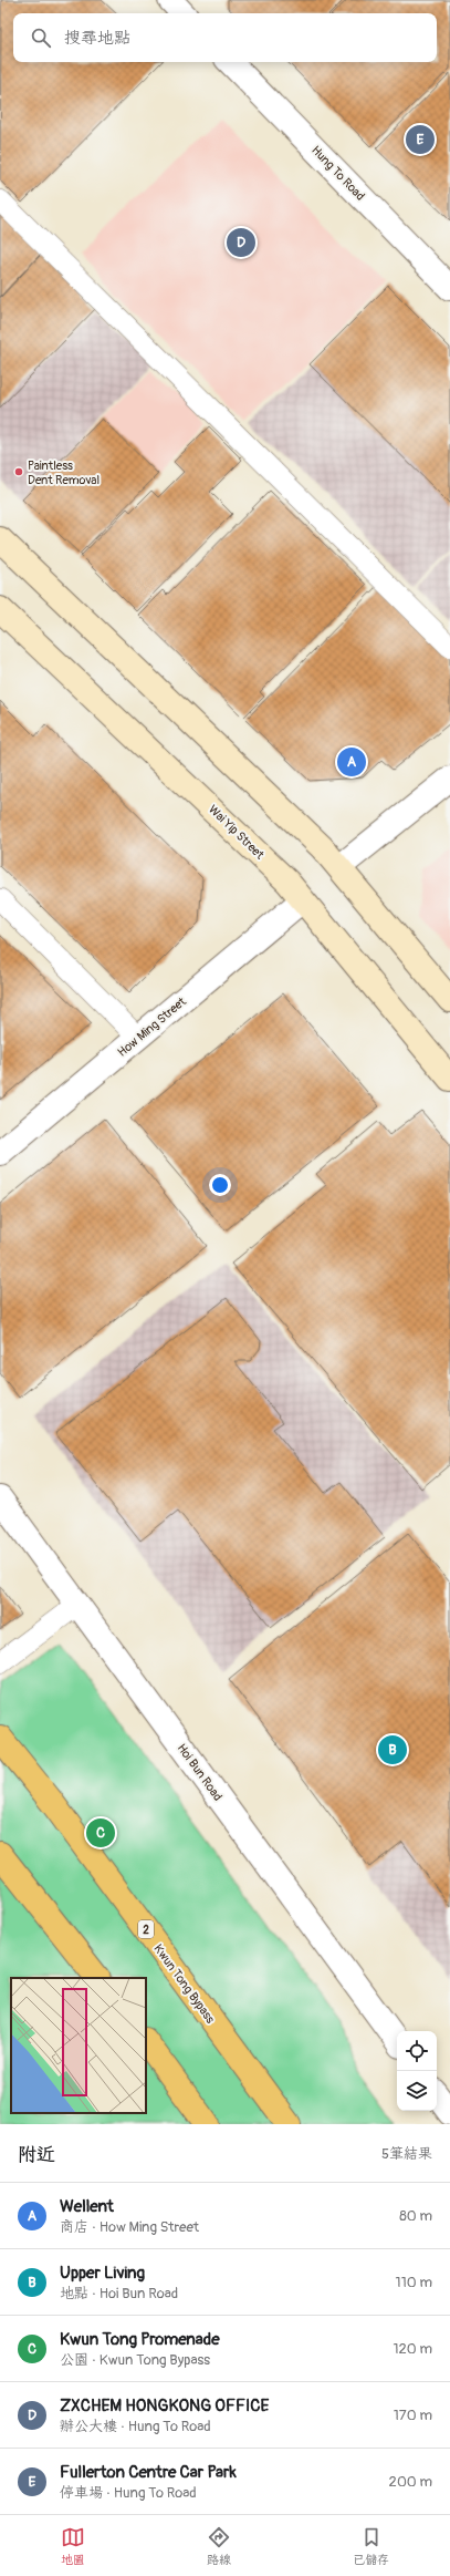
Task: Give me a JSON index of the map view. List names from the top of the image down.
{
  "streets": {
    "highway": ["2", "Kwun Tong Bypass"],
    "main road": ["Wai Yip Street"],
    "street": ["Hung To Road", "How Ming Street", "Hoi Bun Road"]
  },
  "crossings": [
    ["Wai Yip Street", "How Ming Street"]
  ],
  "places": ["Paintless Dent Removal"],
  "page": {
    "search": "搜尋地點",
    "pins": [
      "E",
      "D",
      "A",
      "B",
      "C"
    ],
    "heading": ["附近", "5筆結果"],
    "list": [
      {
        "mark": "A",
        "name": "Wellent",
        "note": "商店 · How Ming Street",
        "value": "80 m"
      },
      {
        "mark": "B",
        "name": "Upper Living",
        "note": "地點 · Hoi Bun Road",
        "value": "110 m"
      },
      {
        "mark": "C",
        "name": "Kwun Tong Promenade",
        "note": "公園 · Kwun Tong Bypass",
        "value": "120 m"
      },
      {
        "mark": "D",
        "name": "ZXCHEM HONGKONG OFFICE",
        "note": "辦公大樓 · Hung To Road",
        "value": "170 m"
      },
      {
        "mark": "E",
        "name": "Fullerton Centre Car Park",
        "note": "停車場 · Hung To Road",
        "value": "200 m"
      }
    ],
    "nav": ["地圖", "路線", "已儲存"]
  }
}
